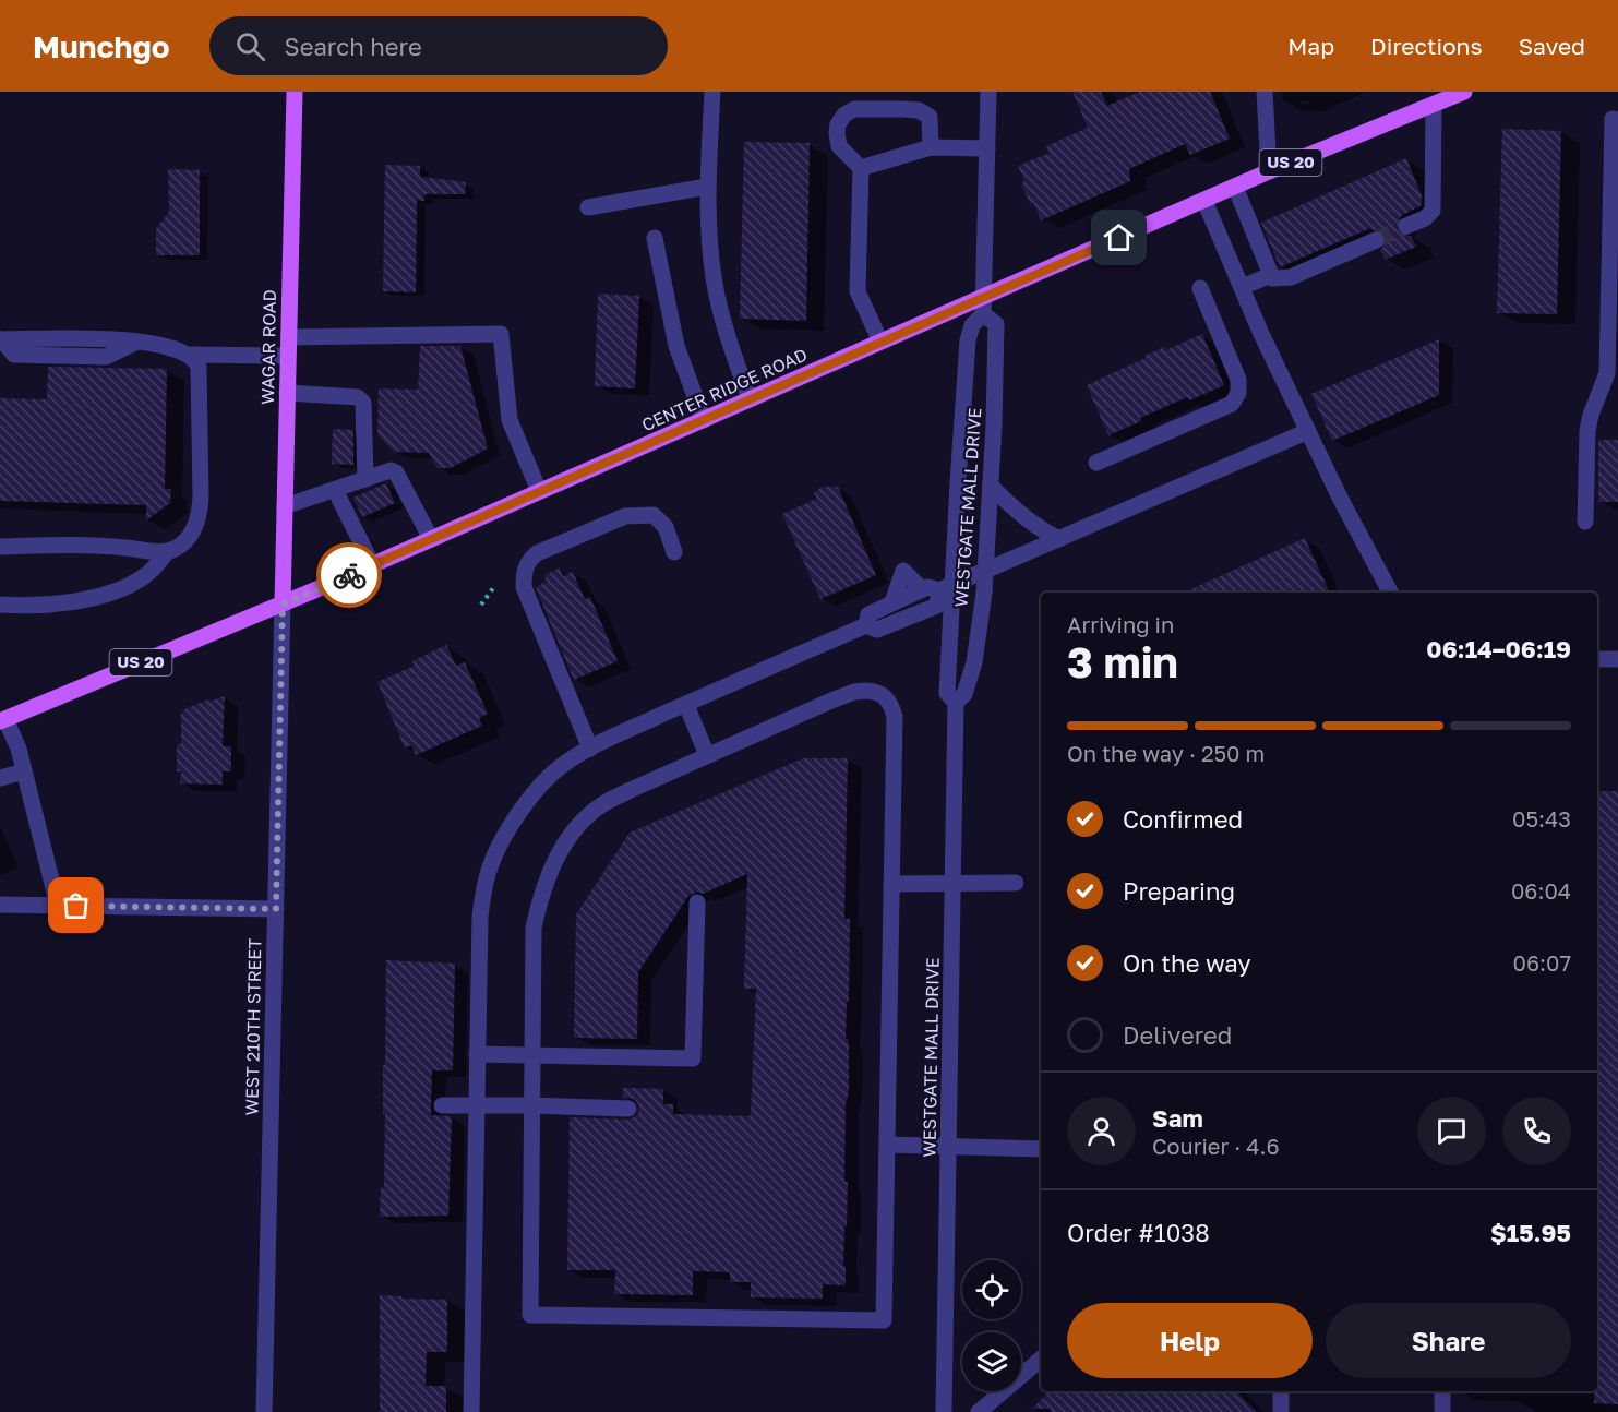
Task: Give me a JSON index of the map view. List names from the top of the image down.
{
  "streets": {
    "main road": ["US 20", "WAGAR ROAD", "CENTER RIDGE ROAD"],
    "street": ["WESTGATE MALL DRIVE", "WEST 210TH STREET"]
  },
  "crossings": [
    ["WAGAR ROAD", "CENTER RIDGE ROAD"],
    ["WAGAR ROAD", "WEST 210TH STREET"],
    ["CENTER RIDGE ROAD", "WESTGATE MALL DRIVE"],
    ["CENTER RIDGE ROAD", "WEST 210TH STREET"]
  ],
  "page": {
    "header": "Munchgo",
    "search": "Search here",
    "nav": ["Map", "Directions", "Saved"],
    "heading": ["3 min", "Arriving in", "06:14–06:19"],
    "panel": [
      "Sam",
      "Courier · 4.6",
      "Order #1038",
      "$15.95"
    ],
    "bar": "On the way · 250 m",
    "list": [
      ["Confirmed", "05:43"],
      ["Preparing", "06:04"],
      ["On the way", "06:07"],
      "Delivered"
    ],
    "buttons": ["Help", "Share"]
  }
}
